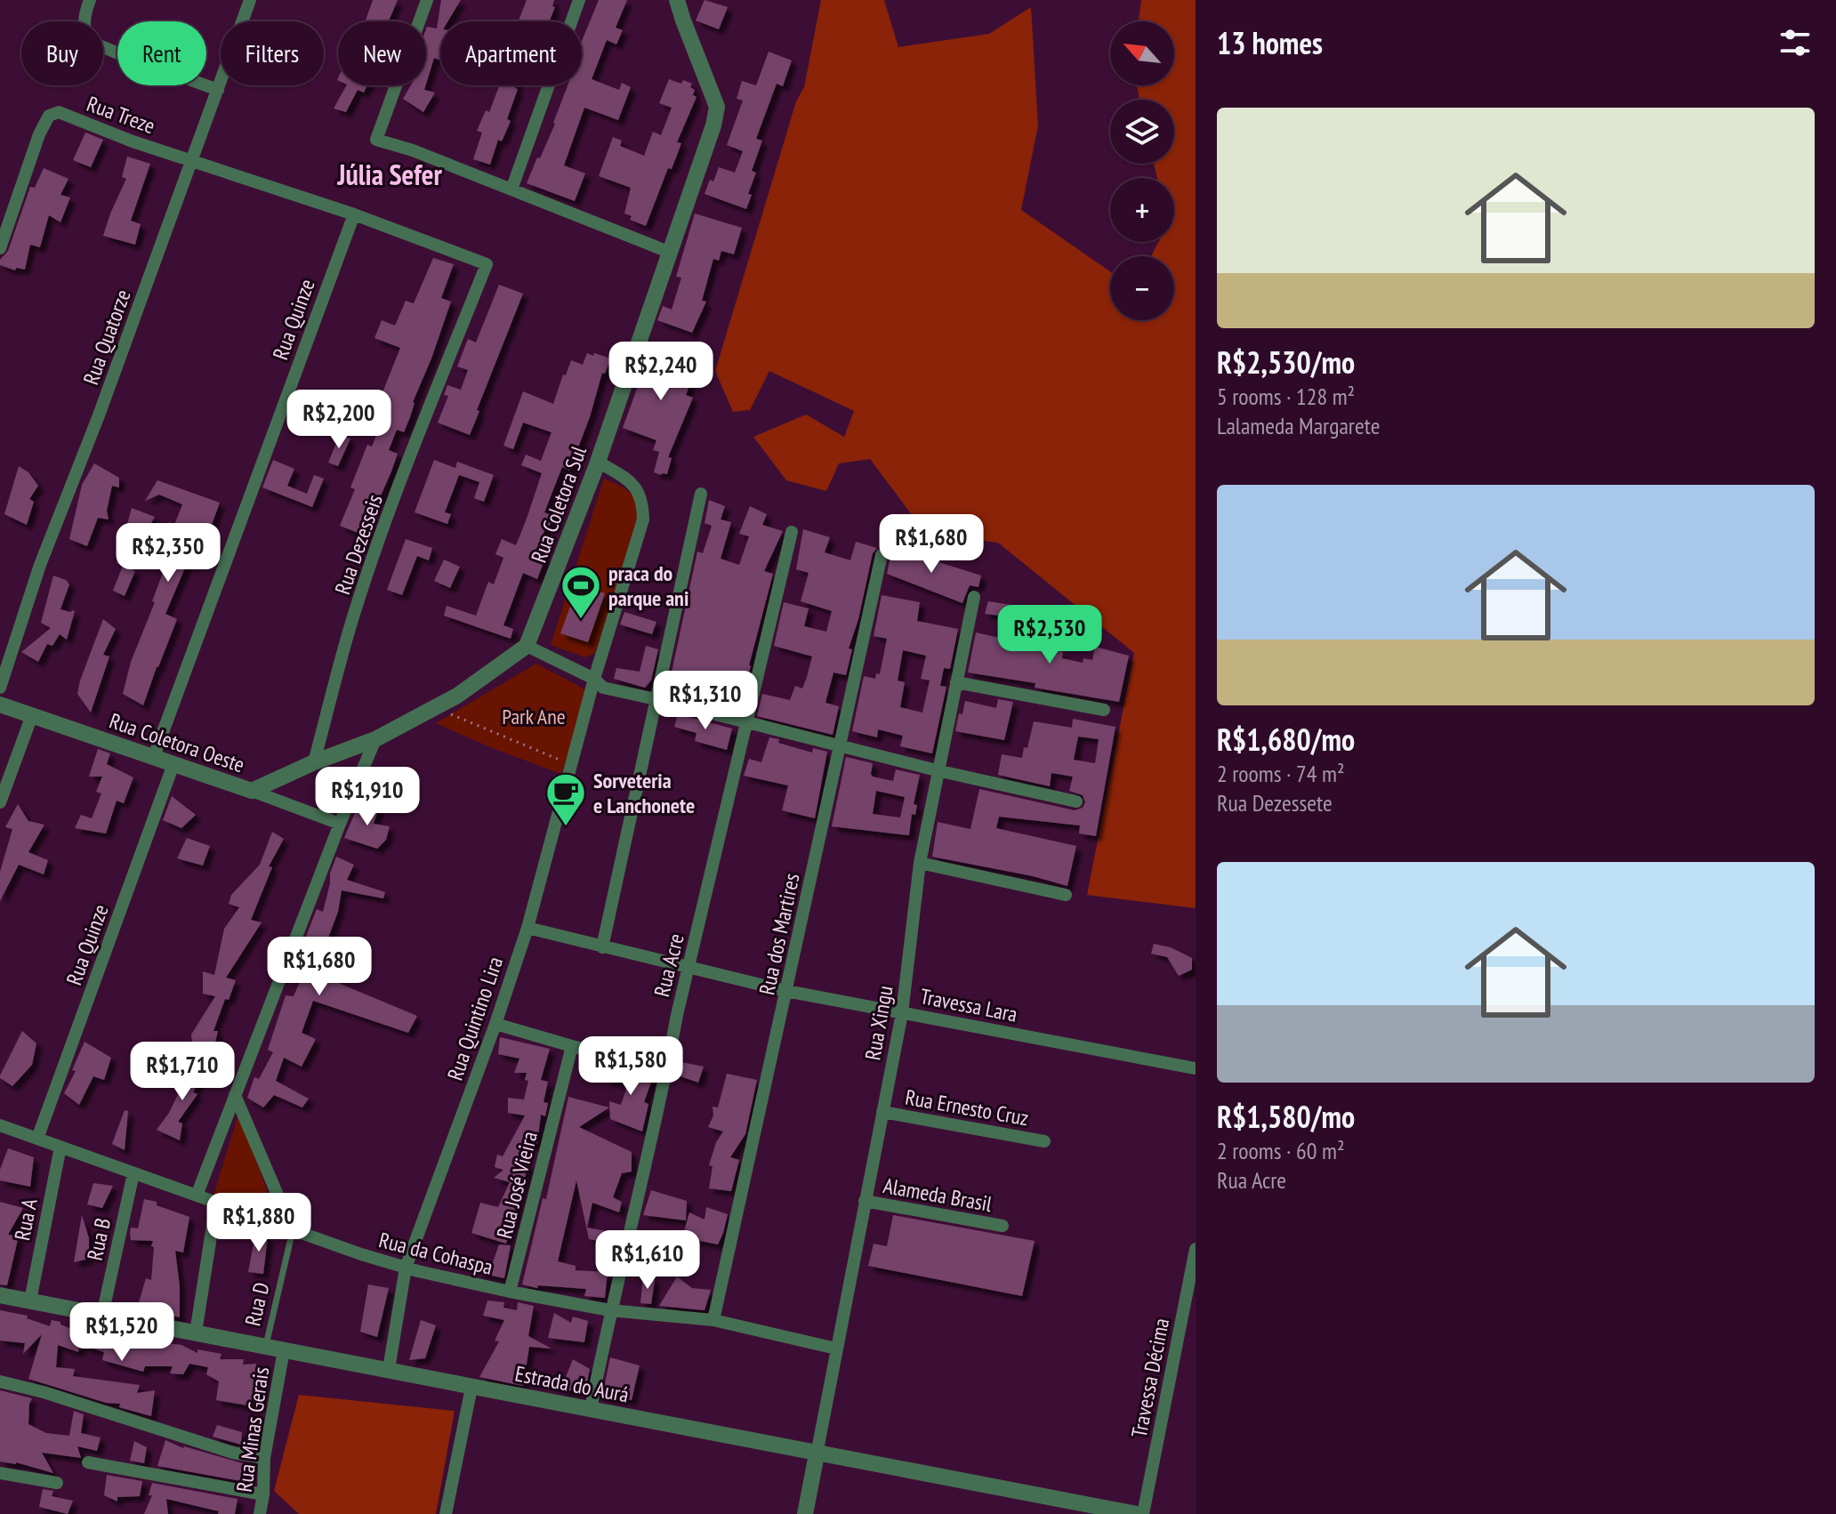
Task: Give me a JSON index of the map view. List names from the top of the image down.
{
  "streets": {
    "street": [
      "Rua Treze",
      "Rua Quinze",
      "Rua Quatorze",
      "Rua Coletora Sul",
      "Rua Dezesseis",
      "Rua Coletora Oeste",
      "Rua dos Martires",
      "Rua Acre",
      "Travessa Lara",
      "Rua Quintino Lira",
      "Rua Xingu",
      "Rua Ernesto Cruz",
      "Rua José Vieira",
      "Alameda Brasil",
      "Rua A",
      "Rua B",
      "Rua da Cohaspa",
      "Travessa Décima",
      "Estrada do Aurá",
      "Rua Minas Gerais"
    ],
    "lane": ["Rua D"]
  },
  "crossings": [
    ["Rua Treze", "Rua Quatorze"],
    ["Rua Quinze", "Rua Dezesseis"],
    ["Rua Quinze", "Rua Coletora Oeste"],
    ["Rua Quinze", "Rua da Cohaspa"],
    ["Rua Coletora Sul", "Rua Quintino Lira"],
    ["Rua dos Martires", "Travessa Lara"],
    ["Rua dos Martires", "Rua da Cohaspa"],
    ["Rua Acre", "Travessa Lara"],
    ["Rua Acre", "Rua da Cohaspa"],
    ["Rua Acre", "Estrada do Aurá"],
    ["Travessa Lara", "Rua Quintino Lira"],
    ["Travessa Lara", "Rua Xingu"],
    ["Rua Quintino Lira", "Rua da Cohaspa"],
    ["Rua Quintino Lira", "Estrada do Aurá"],
    ["Rua Xingu", "Rua Ernesto Cruz"],
    ["Rua Xingu", "Alameda Brasil"],
    ["Rua Xingu", "Rua da Cohaspa"],
    ["Rua Xingu", "Estrada do Aurá"],
    ["Rua José Vieira", "Rua da Cohaspa"],
    ["Rua A", "Rua da Cohaspa"],
    ["Rua A", "Estrada do Aurá"],
    ["Rua B", "Rua da Cohaspa"],
    ["Rua B", "Estrada do Aurá"],
    ["Rua da Cohaspa", "Rua D"],
    ["Rua D", "Estrada do Aurá"],
    ["Estrada do Aurá", "Rua Minas Gerais"]
  ],
  "districts": ["Júlia Sefer"],
  "parks": ["Park Ane"],
  "places": {
    "sports": ["praca do parque ani"],
    "cafe": ["Sorveteria e Lanchonete"]
  },
  "north": "top left",
  "page": {
    "heading": "13 homes",
    "map_buttons": ["+", "−"],
    "chip": [
      "Buy",
      "Rent",
      "Filters",
      "New",
      "Apartment"
    ],
    "list": [
      {
        "name": "R$2,530/mo",
        "note": "5 rooms · 128 m² · Lalameda Margarete"
      },
      {
        "name": "R$1,680/mo",
        "note": "2 rooms · 74 m² · Rua Dezessete"
      },
      {
        "name": "R$1,580/mo",
        "note": "2 rooms · 60 m² · Rua Acre"
      }
    ],
    "price": [
      "R$2,240",
      "R$2,200",
      "R$1,680",
      "R$2,350",
      "R$2,530",
      "R$1,310",
      "R$1,910",
      "R$1,680",
      "R$1,580",
      "R$1,710",
      "R$1,880",
      "R$1,610",
      "R$1,520"
    ]
  }
}
